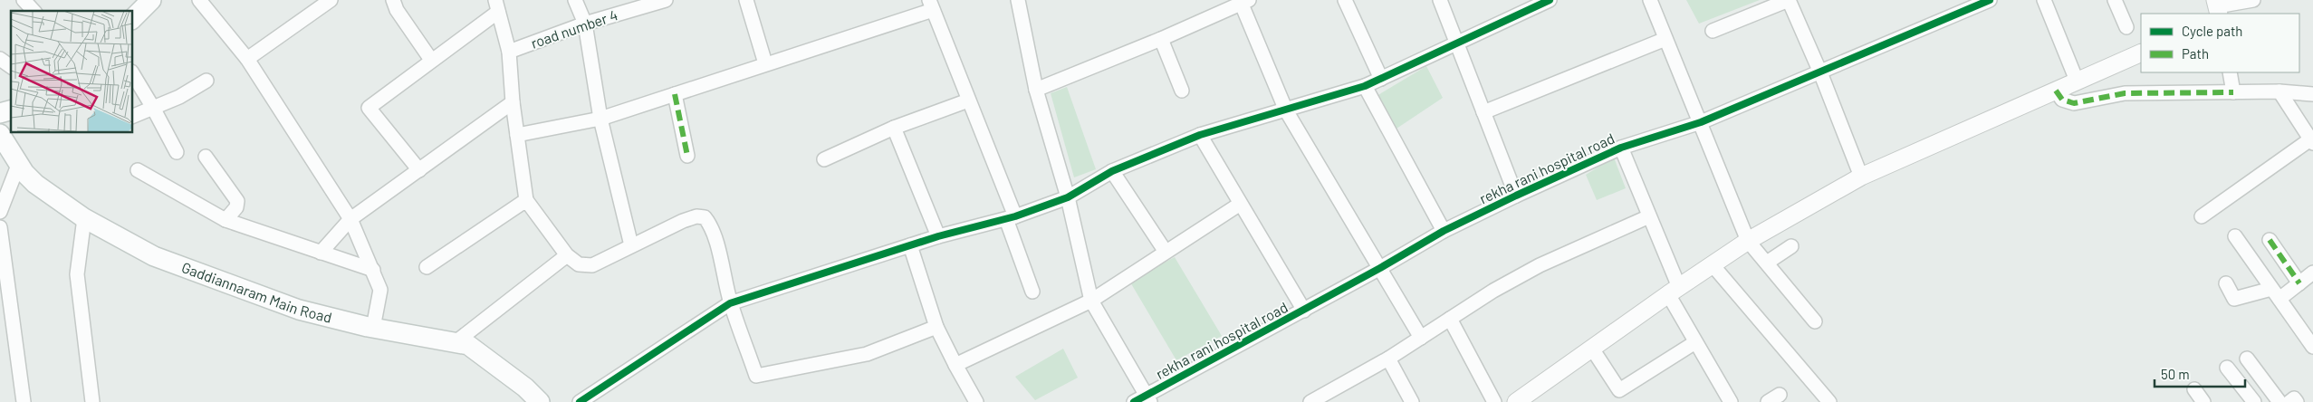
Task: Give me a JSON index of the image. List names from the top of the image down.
{
  "streets": {
    "main road": ["Gaddiannaram Main Road"],
    "street": ["road number 4", "rekha rani hospital road"]
  },
  "legend": ["Cycle path", "Path"],
  "scale_bar": "50 m"
}
